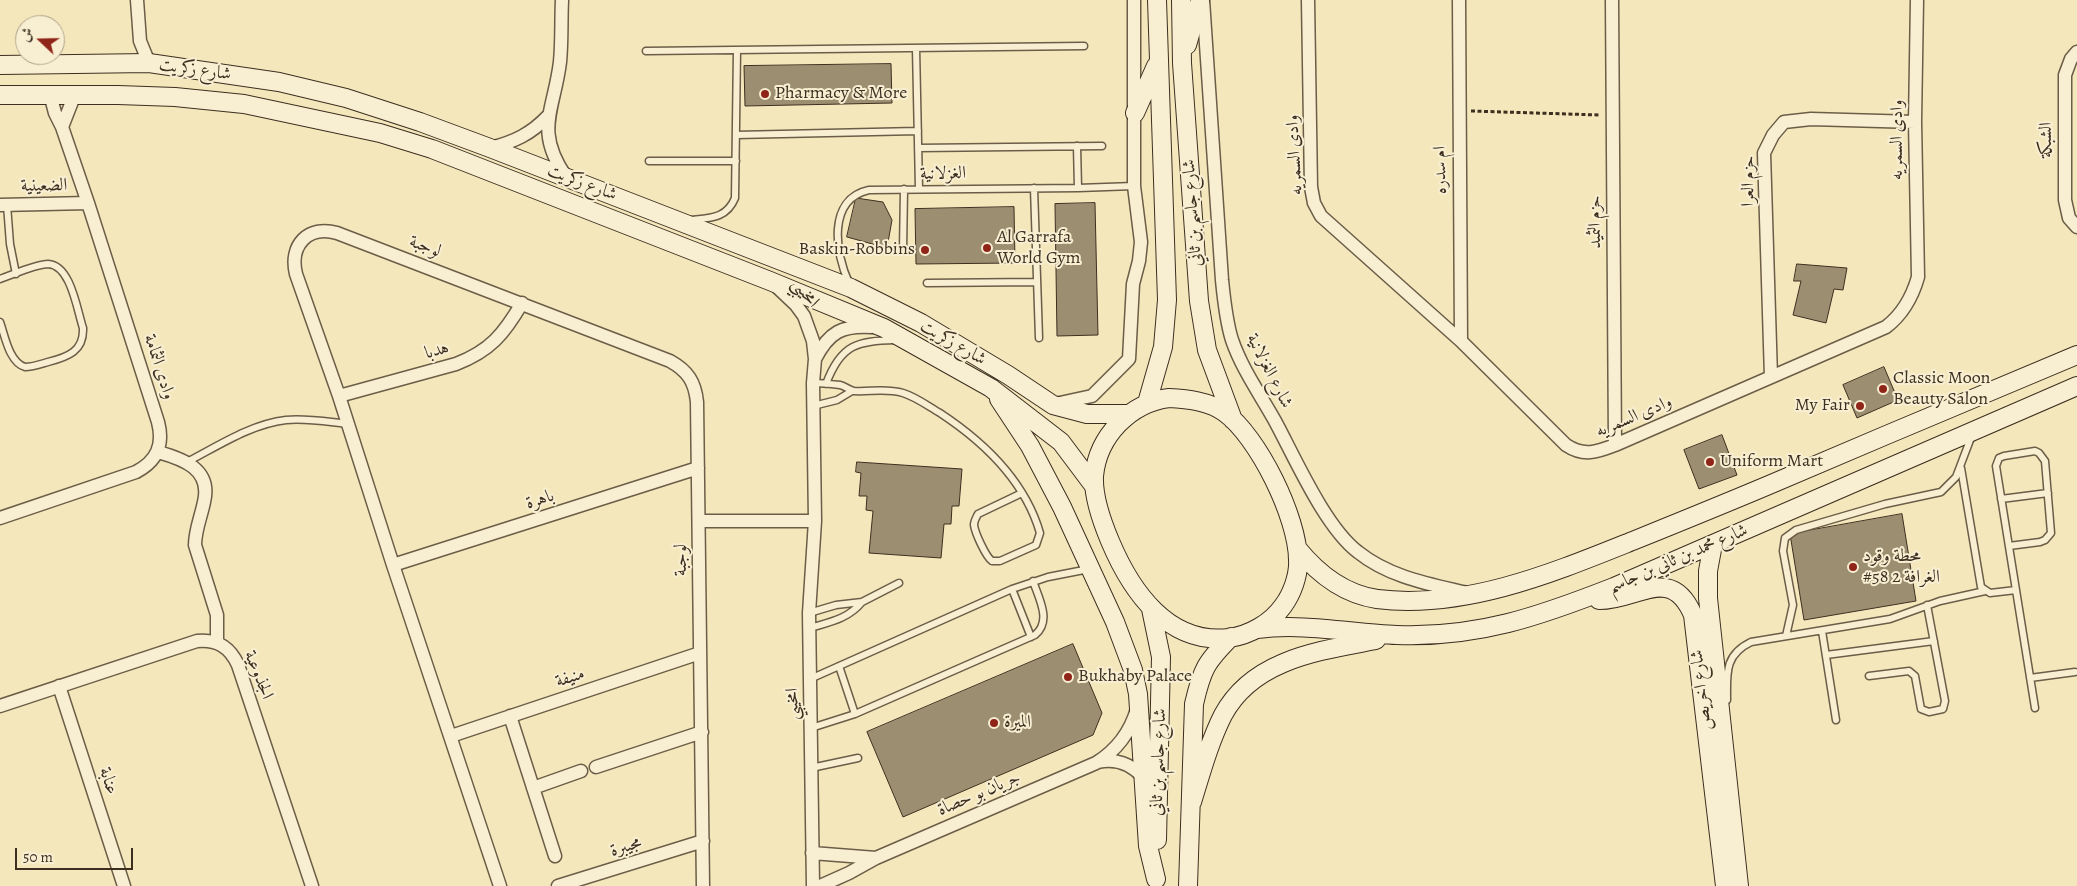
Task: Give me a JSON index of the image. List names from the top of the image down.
{
  "streets": {
    "main road": [
      "شارع زكريت",
      "شارع جاسم بن ثاني",
      "شارع محمد بن ثاني بن جاسم",
      "شارع اخريص"
    ],
    "street": [
      "وادى السمريه",
      "الشبكة",
      "ام سدره",
      "حزم العرا",
      "الضعينية",
      "حزم الثميد",
      "لوجبة",
      "امخيبي",
      "هدبا",
      "وادى الثمامة",
      "شارع الغزلانية",
      "باهرة",
      "الجذوعية",
      "منيفة",
      "عنابة",
      "جريان بو حصاة",
      "مجيبرة"
    ],
    "lane": ["الغزلانية"]
  },
  "crossings": [
    ["شارع زكريت", "الغزلانية"],
    ["شارع زكريت", "امخيبي"],
    ["شارع زكريت", "وادى الثمامة"],
    ["وادى السمريه", "ام سدره"],
    ["وادى السمريه", "حزم العرا"],
    ["وادى السمريه", "حزم الثميد"],
    ["الضعينية", "وادى الثمامة"],
    ["لوجبة", "هدبا"],
    ["لوجبة", "باهرة"],
    ["لوجبة", "منيفة"],
    ["لوجبة", "مجيبرة"],
    ["امخيبي", "جريان بو حصاة"],
    ["شارع الغزلانية", "شارع محمد بن ثاني بن جاسم"],
    ["شارع محمد بن ثاني بن جاسم", "شارع اخريص"],
    ["الجذوعية", "عنابة"]
  ],
  "places": [
    "Pharmacy & More",
    "Al Garrafa World Gym",
    "Baskin-Robbins",
    "Classic Moon Beauty Salon",
    "My Fair",
    "Uniform Mart",
    "محطة وقود #58 الغرافة 2",
    "Bukhaby Palace",
    "الميرة"
  ],
  "scale_bar": "50 m",
  "north": "left"
}
